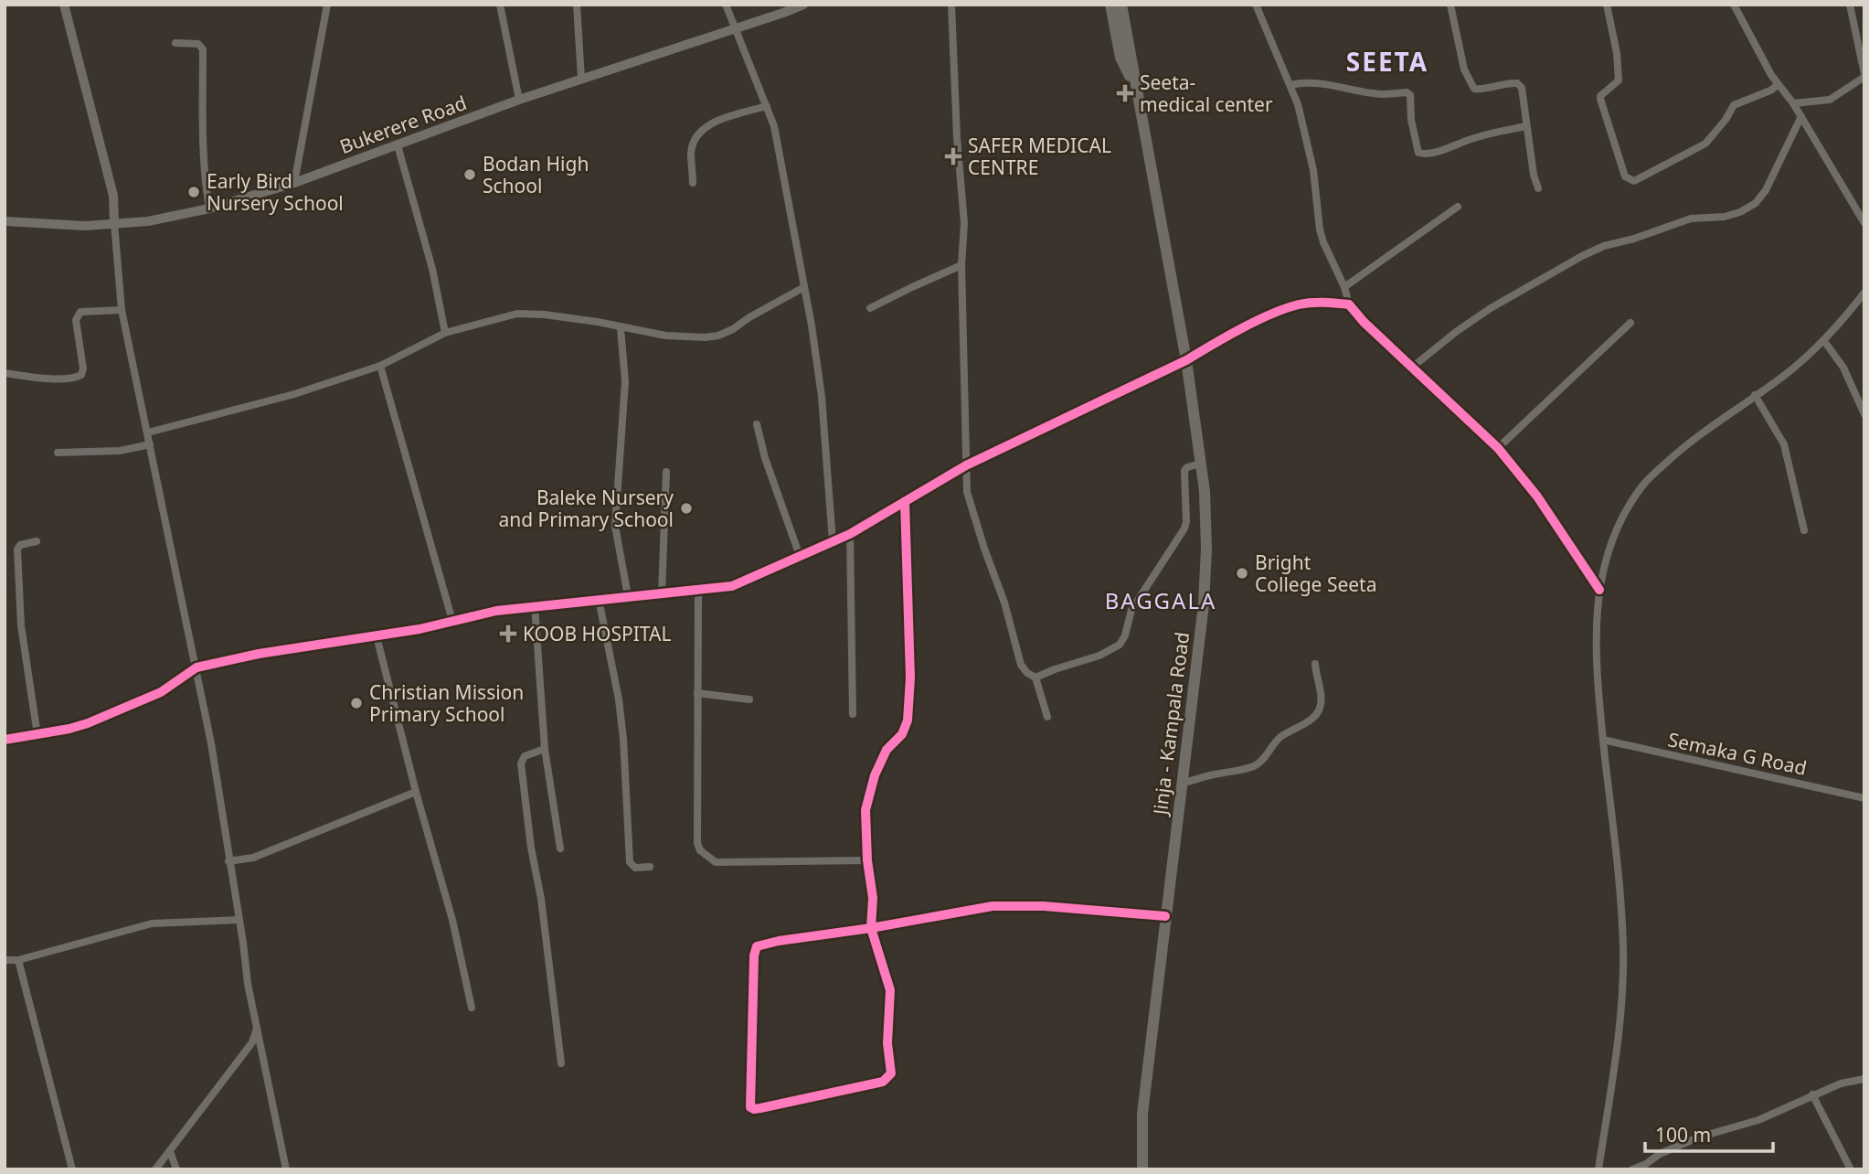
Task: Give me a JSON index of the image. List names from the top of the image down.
{
  "streets": {
    "highway": ["Jinja - Kampala Road"],
    "main road": ["Bukerere Road"],
    "street": ["Semaka G Road"]
  },
  "districts": ["SEETA", "BAGGALA"],
  "places": {
    "health": ["Seeta- medical center", "SAFER MEDICAL CENTRE", "KOOB HOSPITAL"],
    "other": [
      "Bodan High School",
      "Early Bird Nursery School",
      "Baleke Nursery and Primary School",
      "Bright College Seeta",
      "Christian Mission Primary School"
    ]
  },
  "scale_bar": "100 m"
}
